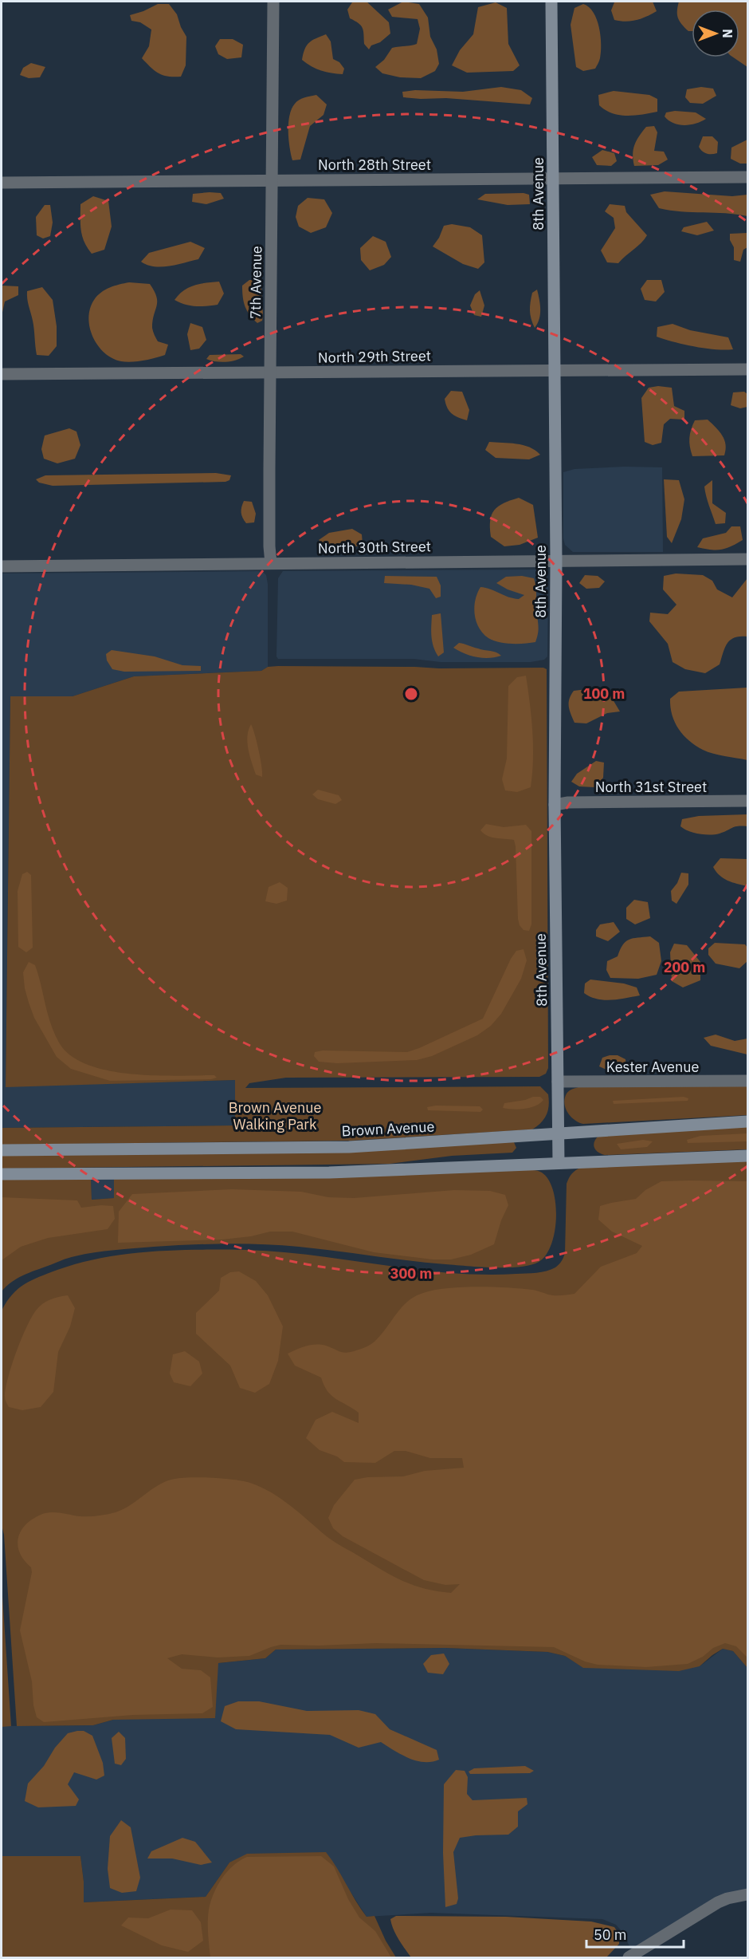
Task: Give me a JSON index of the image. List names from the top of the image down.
{
  "streets": {
    "street": [
      "North 28th Street",
      "8th Avenue",
      "7th Avenue",
      "North 29th Street",
      "North 30th Street",
      "North 31st Street",
      "Kester Avenue",
      "Brown Avenue"
    ]
  },
  "crossings": [
    ["North 28th Street", "8th Avenue"],
    ["North 28th Street", "7th Avenue"],
    ["8th Avenue", "North 29th Street"],
    ["8th Avenue", "North 30th Street"],
    ["8th Avenue", "North 31st Street"],
    ["8th Avenue", "Kester Avenue"],
    ["8th Avenue", "Brown Avenue"],
    ["7th Avenue", "North 29th Street"],
    ["7th Avenue", "North 30th Street"]
  ],
  "parks": ["Brown Avenue Walking Park"],
  "scale_bar": "50 m",
  "north": "right",
  "rings": ["100 m", "200 m", "300 m"]
}
